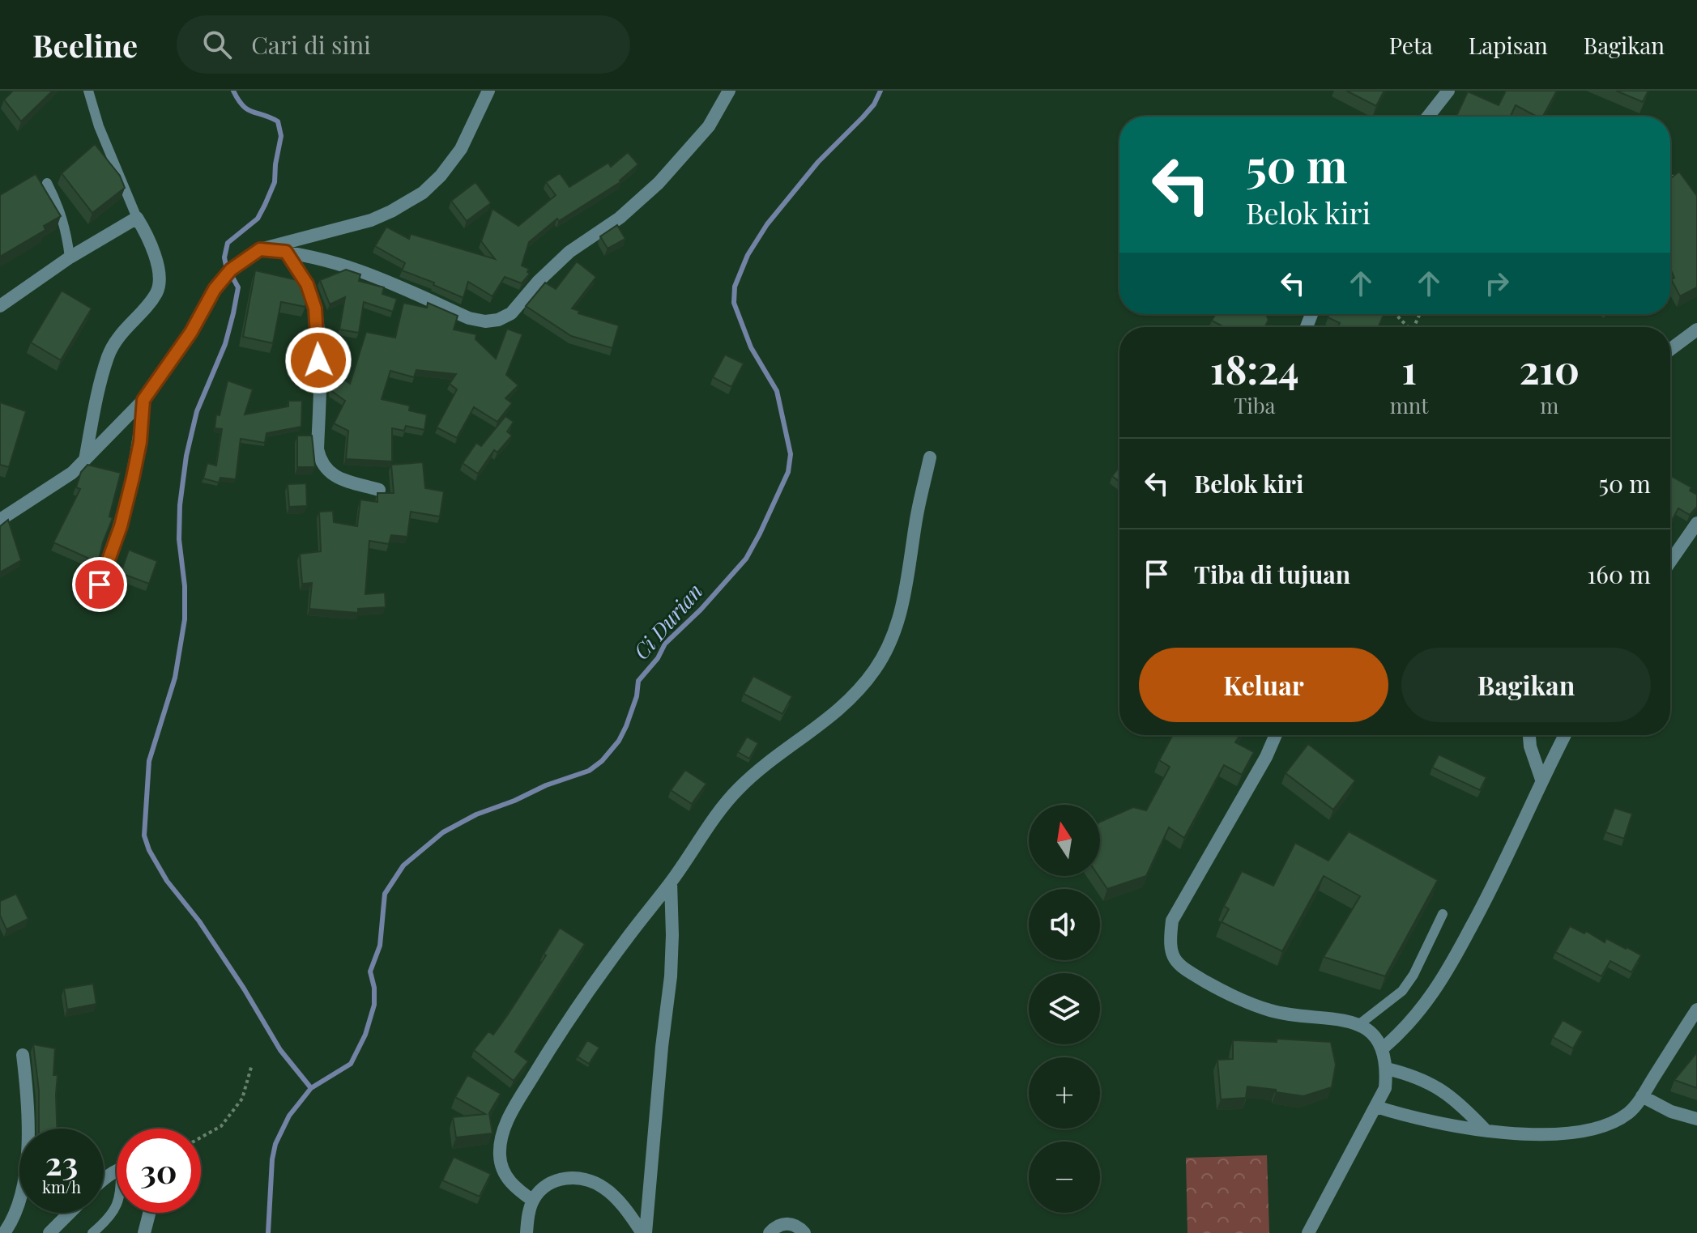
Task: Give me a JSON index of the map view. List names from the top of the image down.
{
  "water": ["Ci Durian"],
  "north": "top",
  "page": {
    "header": "Beeline",
    "search": "Cari di sini",
    "nav": ["Peta", "Lapisan", "Bagikan"],
    "turn": ["50 m", "Belok kiri"],
    "eta": [
      "18:24",
      "Tiba",
      "1",
      "mnt",
      "210",
      "m"
    ],
    "list": [
      {
        "name": "Belok kiri",
        "value": "50 m"
      },
      {
        "name": "Tiba di tujuan",
        "value": "160 m"
      }
    ],
    "buttons": ["Keluar", "Bagikan"],
    "map_buttons": ["+", "−"],
    "speed": "23 km/h",
    "limit": "30"
  }
}
